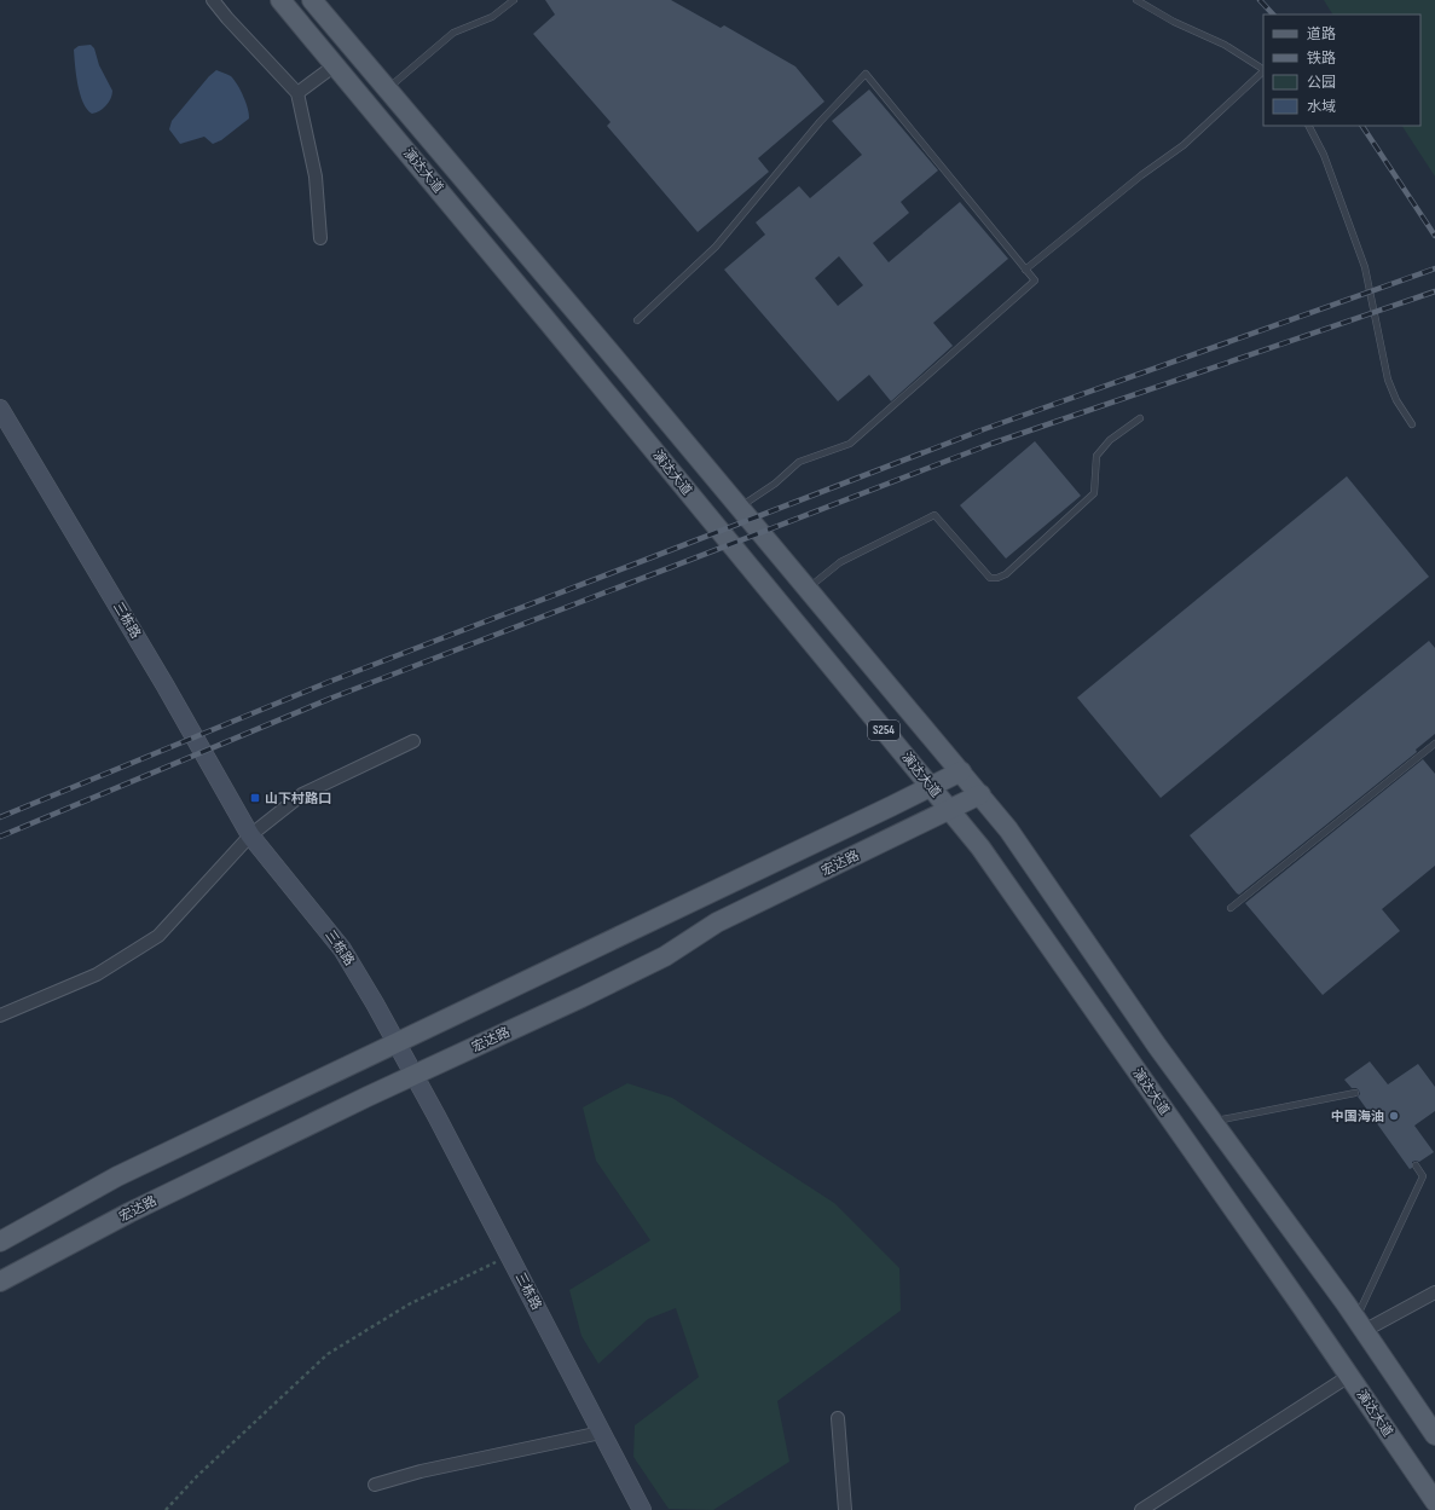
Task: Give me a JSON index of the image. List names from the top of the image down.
{
  "streets": {
    "main road": [
      "演达大道",
      "三栋路",
      "S254",
      "宏达路"
    ]
  },
  "crossings": [
    ["演达大道", "宏达路"],
    ["三栋路", "宏达路"]
  ],
  "places": {
    "transit": ["山下村路口"],
    "other": ["中国海油"]
  },
  "legend": [
    "道路",
    "铁路",
    "公园",
    "水域"
  ]
}
